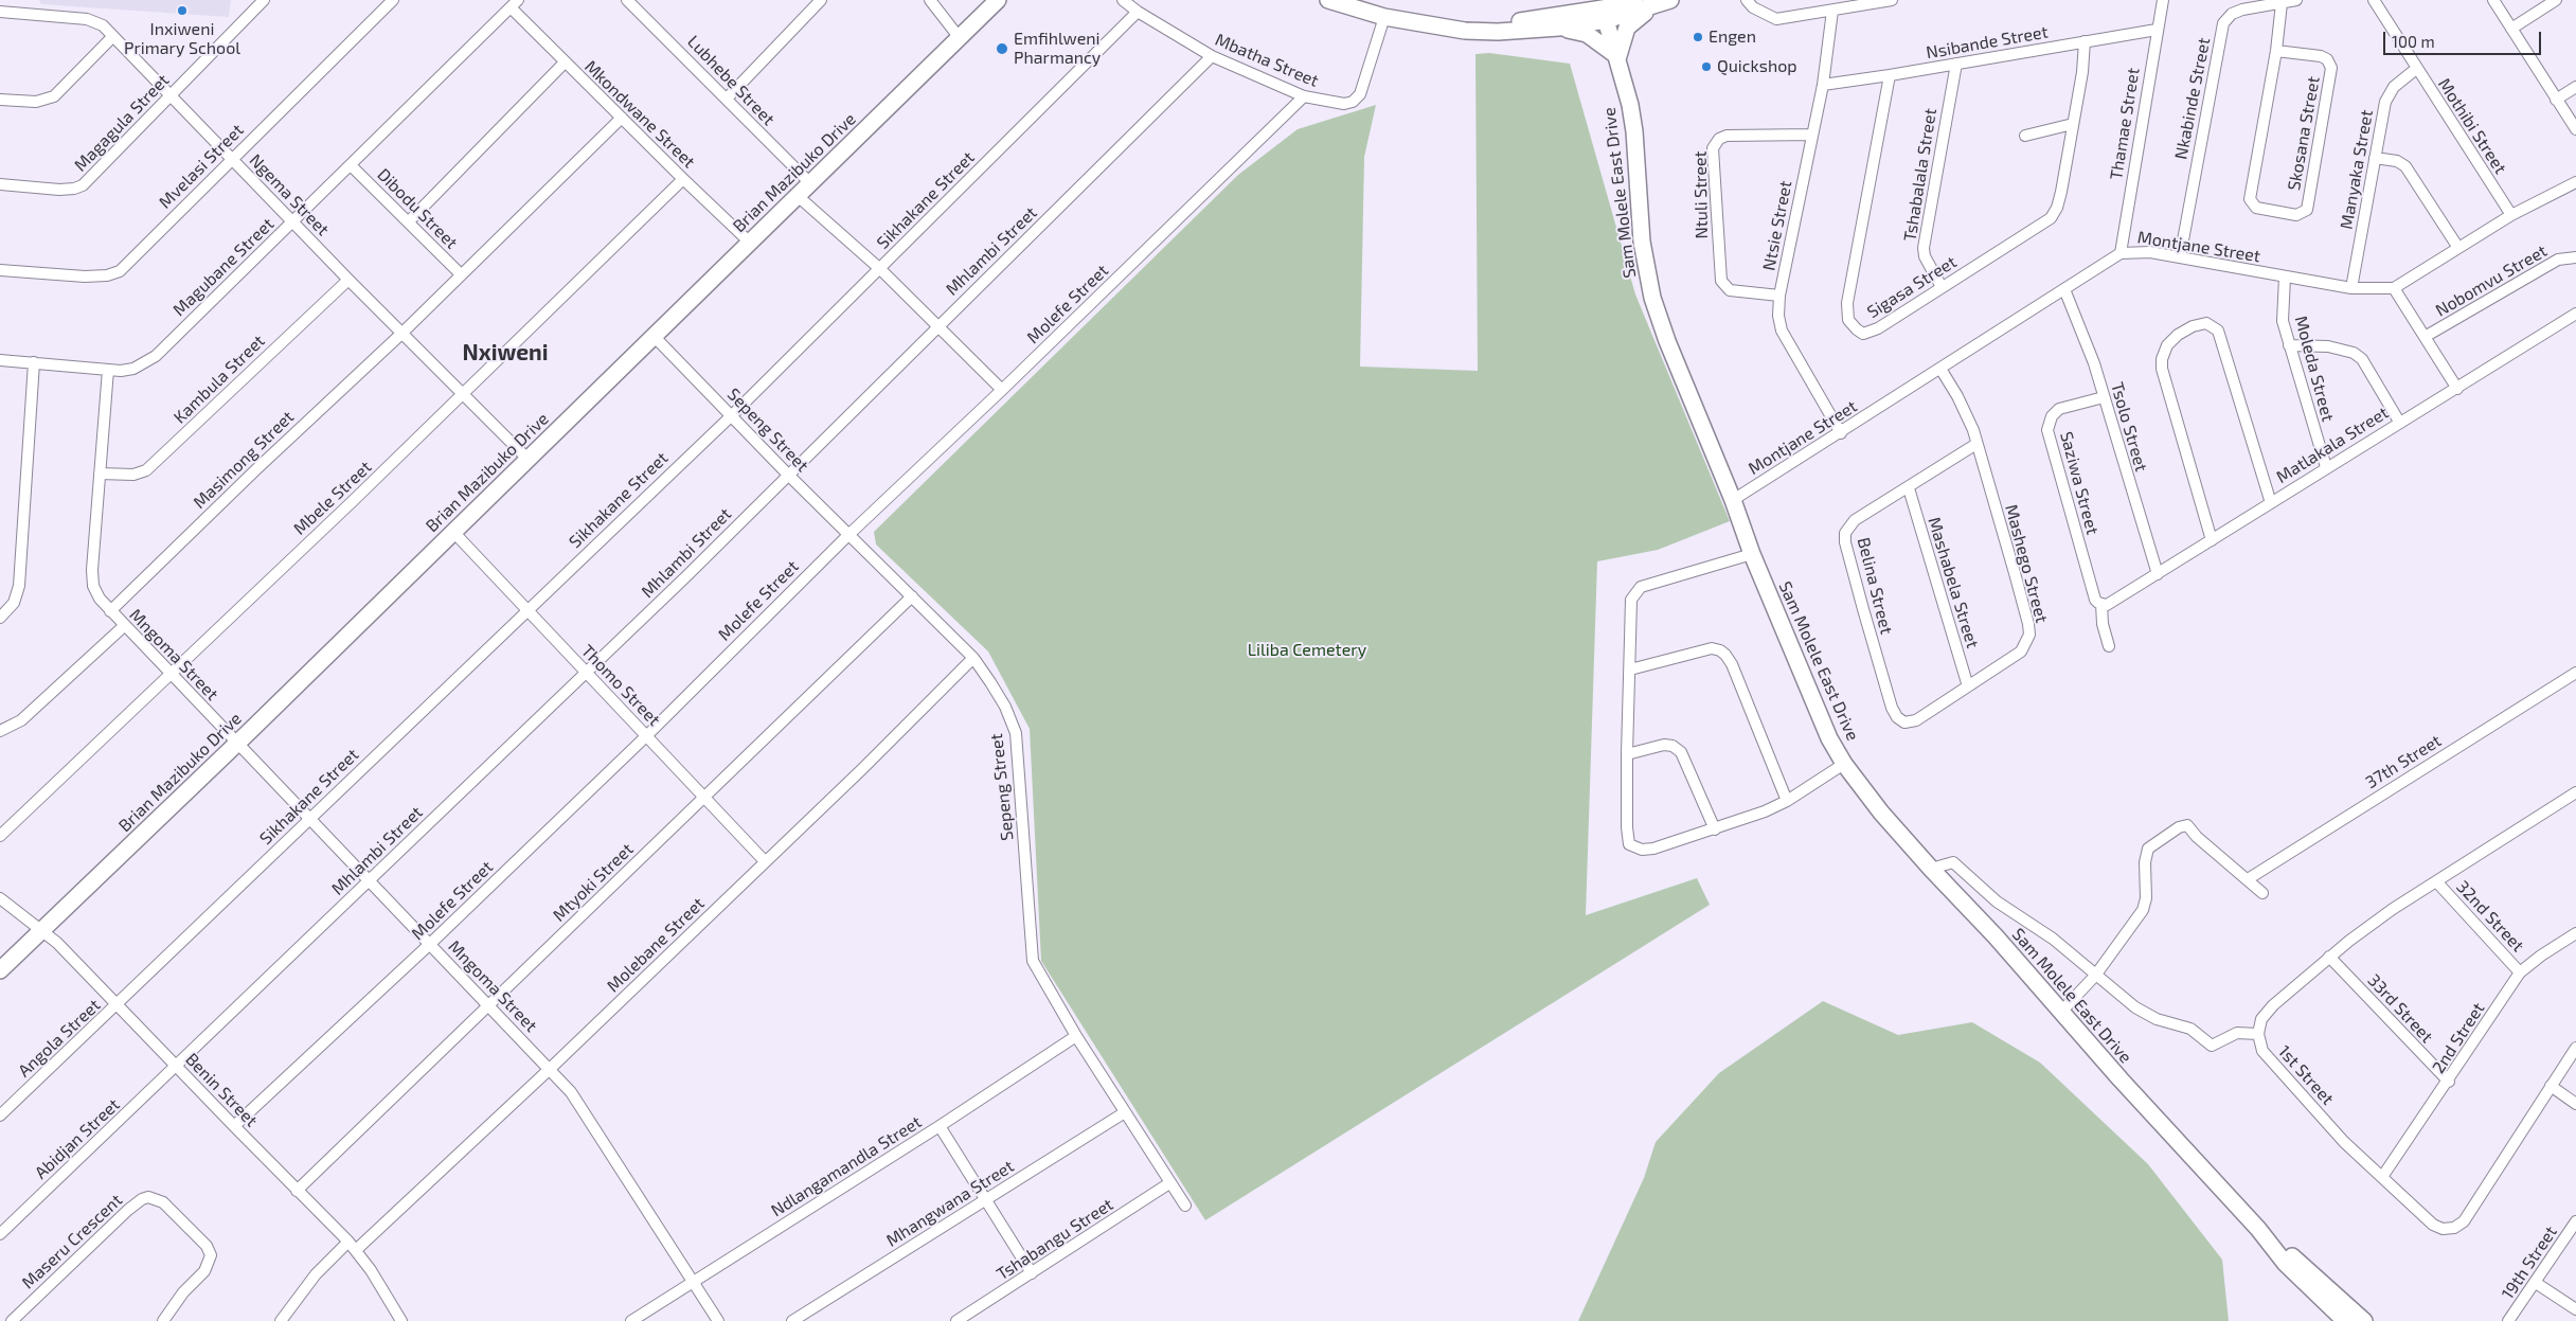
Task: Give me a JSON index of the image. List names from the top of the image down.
{
  "streets": {
    "street": [
      "Nsibande Street",
      "Mbatha Street",
      "Lubhebe Street",
      "Nkabinde Street",
      "Mkondwane Street",
      "Magagula Street",
      "Thamae Street",
      "Mothibi Street",
      "Skosana Street",
      "Mvelasi Street",
      "Manyaka Street",
      "Brian Mazibuko Drive",
      "Tshabalala Street",
      "Sam Molele East Drive",
      "Ngema Street",
      "Ntuli Street",
      "Sikhakane Street",
      "Dibodu Street",
      "Ntsie Street",
      "Montjane Street",
      "Mhlambi Street",
      "Magubane Street",
      "Nobomvu Street",
      "Sigasa Street",
      "Molefe Street",
      "Moleda Street",
      "Kambula Street",
      "Tsolo Street",
      "Sepeng Street",
      "Matlakala Street",
      "Masimong Street",
      "Saziwa Street",
      "Mbele Street",
      "Mashego Street",
      "Mashabela Street",
      "Belina Street",
      "Mngoma Street",
      "Thomo Street",
      "37th Street",
      "Mtyoki Street",
      "32nd Street",
      "Molebane Street",
      "33rd Street",
      "Angola Street",
      "2nd Street",
      "1st Street",
      "Benin Street",
      "Abidjan Street",
      "Ndlangamandla Street",
      "Mhangwana Street",
      "Tshabangu Street",
      "Maseru Crescent",
      "19th Street"
    ]
  },
  "crossings": [
    ["Nsibande Street", "Thamae Street"],
    ["Nsibande Street", "Tshabalala Street"],
    ["Nsibande Street", "Ntsie Street"],
    ["Nsibande Street", "Sigasa Street"],
    ["Mbatha Street", "Sikhakane Street"],
    ["Mbatha Street", "Mhlambi Street"],
    ["Mbatha Street", "Molefe Street"],
    ["Lubhebe Street", "Brian Mazibuko Drive"],
    ["Nkabinde Street", "Skosana Street"],
    ["Nkabinde Street", "Montjane Street"],
    ["Mkondwane Street", "Brian Mazibuko Drive"],
    ["Mkondwane Street", "Magubane Street"],
    ["Mkondwane Street", "Masimong Street"],
    ["Mkondwane Street", "Mbele Street"],
    ["Magagula Street", "Ngema Street"],
    ["Thamae Street", "Montjane Street"],
    ["Mothibi Street", "Manyaka Street"],
    ["Mvelasi Street", "Ngema Street"],
    ["Manyaka Street", "Montjane Street"],
    ["Brian Mazibuko Drive", "Ngema Street"],
    ["Brian Mazibuko Drive", "Sepeng Street"],
    ["Brian Mazibuko Drive", "Mngoma Street"],
    ["Brian Mazibuko Drive", "Thomo Street"],
    ["Brian Mazibuko Drive", "Benin Street"],
    ["Tshabalala Street", "Sigasa Street"],
    ["Sam Molele East Drive", "Montjane Street"],
    ["Ngema Street", "Magubane Street"],
    ["Ngema Street", "Kambula Street"],
    ["Ngema Street", "Masimong Street"],
    ["Ngema Street", "Mbele Street"],
    ["Ntuli Street", "Ntsie Street"],
    ["Sikhakane Street", "Sepeng Street"],
    ["Sikhakane Street", "Mngoma Street"],
    ["Sikhakane Street", "Thomo Street"],
    ["Sikhakane Street", "Angola Street"],
    ["Sikhakane Street", "Benin Street"],
    ["Dibodu Street", "Magubane Street"],
    ["Dibodu Street", "Masimong Street"],
    ["Ntsie Street", "Montjane Street"],
    ["Montjane Street", "Moleda Street"],
    ["Montjane Street", "Tsolo Street"],
    ["Montjane Street", "Mashego Street"],
    ["Mhlambi Street", "Sepeng Street"],
    ["Mhlambi Street", "Mngoma Street"],
    ["Mhlambi Street", "Thomo Street"],
    ["Mhlambi Street", "Benin Street"],
    ["Mhlambi Street", "Abidjan Street"],
    ["Magubane Street", "Mngoma Street"],
    ["Molefe Street", "Sepeng Street"],
    ["Molefe Street", "Mngoma Street"],
    ["Molefe Street", "Thomo Street"],
    ["Molefe Street", "Benin Street"],
    ["Moleda Street", "Matlakala Street"],
    ["Kambula Street", "Mngoma Street"],
    ["Tsolo Street", "Matlakala Street"],
    ["Tsolo Street", "Saziwa Street"],
    ["Sepeng Street", "Mtyoki Street"],
    ["Sepeng Street", "Molebane Street"],
    ["Sepeng Street", "Ndlangamandla Street"],
    ["Sepeng Street", "Mhangwana Street"],
    ["Sepeng Street", "Tshabangu Street"],
    ["Matlakala Street", "Saziwa Street"],
    ["Masimong Street", "Mngoma Street"],
    ["Mbele Street", "Mngoma Street"],
    ["Mashego Street", "Mashabela Street"],
    ["Mashego Street", "Belina Street"],
    ["Mashabela Street", "Belina Street"],
    ["Mngoma Street", "Mtyoki Street"],
    ["Mngoma Street", "Molebane Street"],
    ["Mngoma Street", "Ndlangamandla Street"],
    ["Thomo Street", "Mtyoki Street"],
    ["Thomo Street", "Molebane Street"],
    ["Mtyoki Street", "Benin Street"],
    ["32nd Street", "2nd Street"],
    ["Molebane Street", "Benin Street"],
    ["33rd Street", "2nd Street"],
    ["Angola Street", "Benin Street"],
    ["2nd Street", "1st Street"],
    ["Benin Street", "Abidjan Street"]
  ],
  "districts": ["Nxiweni"],
  "parks": ["Liliba Cemetery"],
  "places": [
    "Inxiweni Primary School",
    "Engen",
    "Emfihlweni Pharmancy",
    "Quickshop"
  ],
  "scale_bar": "100 m"
}
